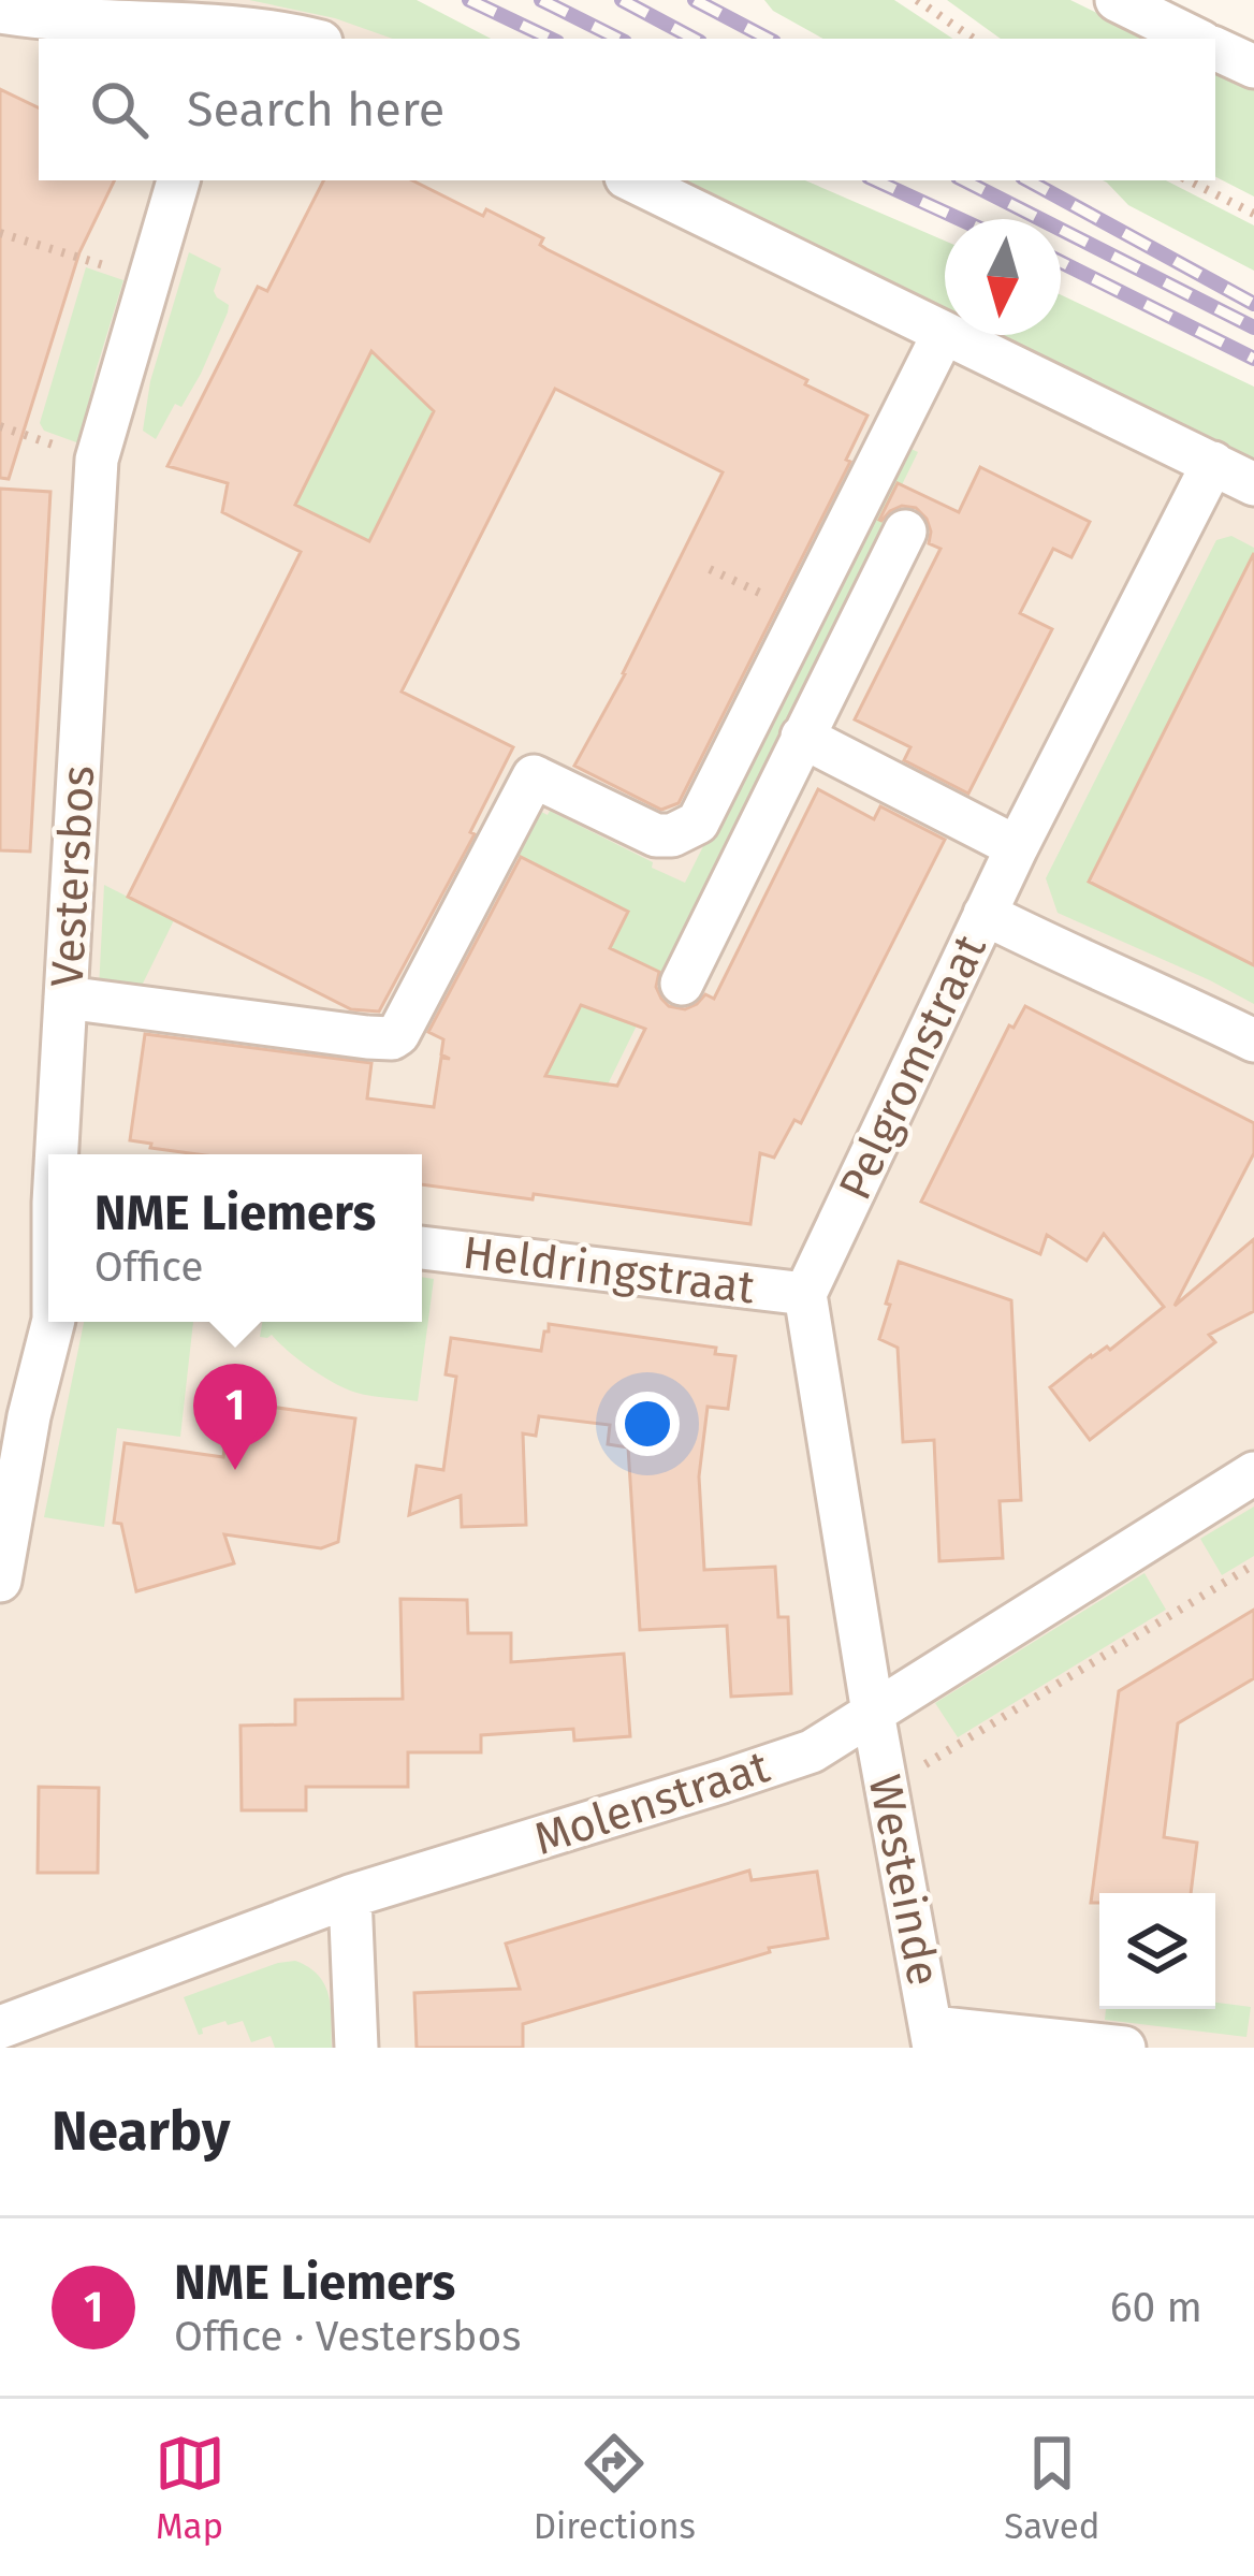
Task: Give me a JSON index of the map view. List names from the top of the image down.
{
  "streets": {
    "street": [
      "Vestersbos",
      "Pelgromstraat",
      "Heldringstraat",
      "Molenstraat",
      "Westeinde"
    ]
  },
  "crossings": [
    ["Pelgromstraat", "Heldringstraat"],
    ["Molenstraat", "Westeinde"]
  ],
  "north": "bottom",
  "page": {
    "search": "Search here",
    "popup": ["NME Liemers", "Office"],
    "pins": "1",
    "heading": "Nearby",
    "list": [
      {
        "mark": "1",
        "name": "NME Liemers",
        "note": "Office · Vestersbos",
        "value": "60 m"
      }
    ],
    "nav": ["Map", "Directions", "Saved"]
  }
}
